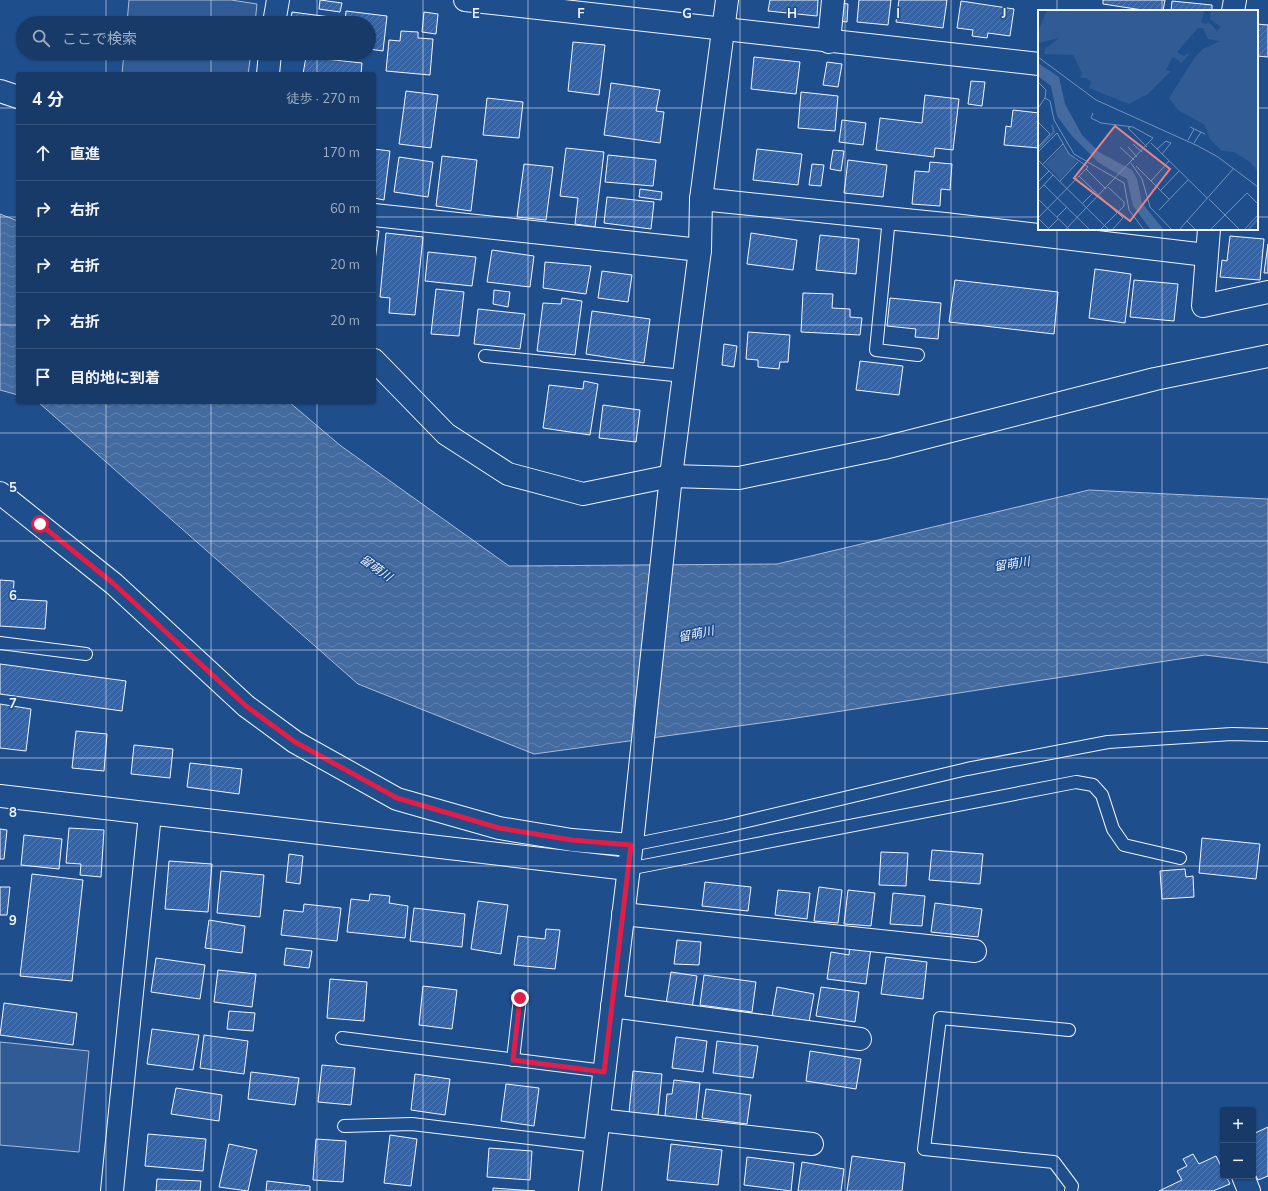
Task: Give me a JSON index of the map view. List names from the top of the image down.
{
  "water": ["留萌川"],
  "page": {
    "search": "ここで検索",
    "heading": ["4 分", "徒歩 · 270 m"],
    "list": [
      ["直進", "170 m"],
      ["右折", "60 m"],
      ["右折", "20 m"],
      ["右折", "20 m"],
      "目的地に到着"
    ],
    "map_buttons": ["+", "−"]
  },
  "grid": {
    "columns": [
      "E",
      "F",
      "G",
      "H",
      "I",
      "J"
    ],
    "rows": [
      "5",
      "6",
      "7",
      "8",
      "9"
    ]
  }
}
